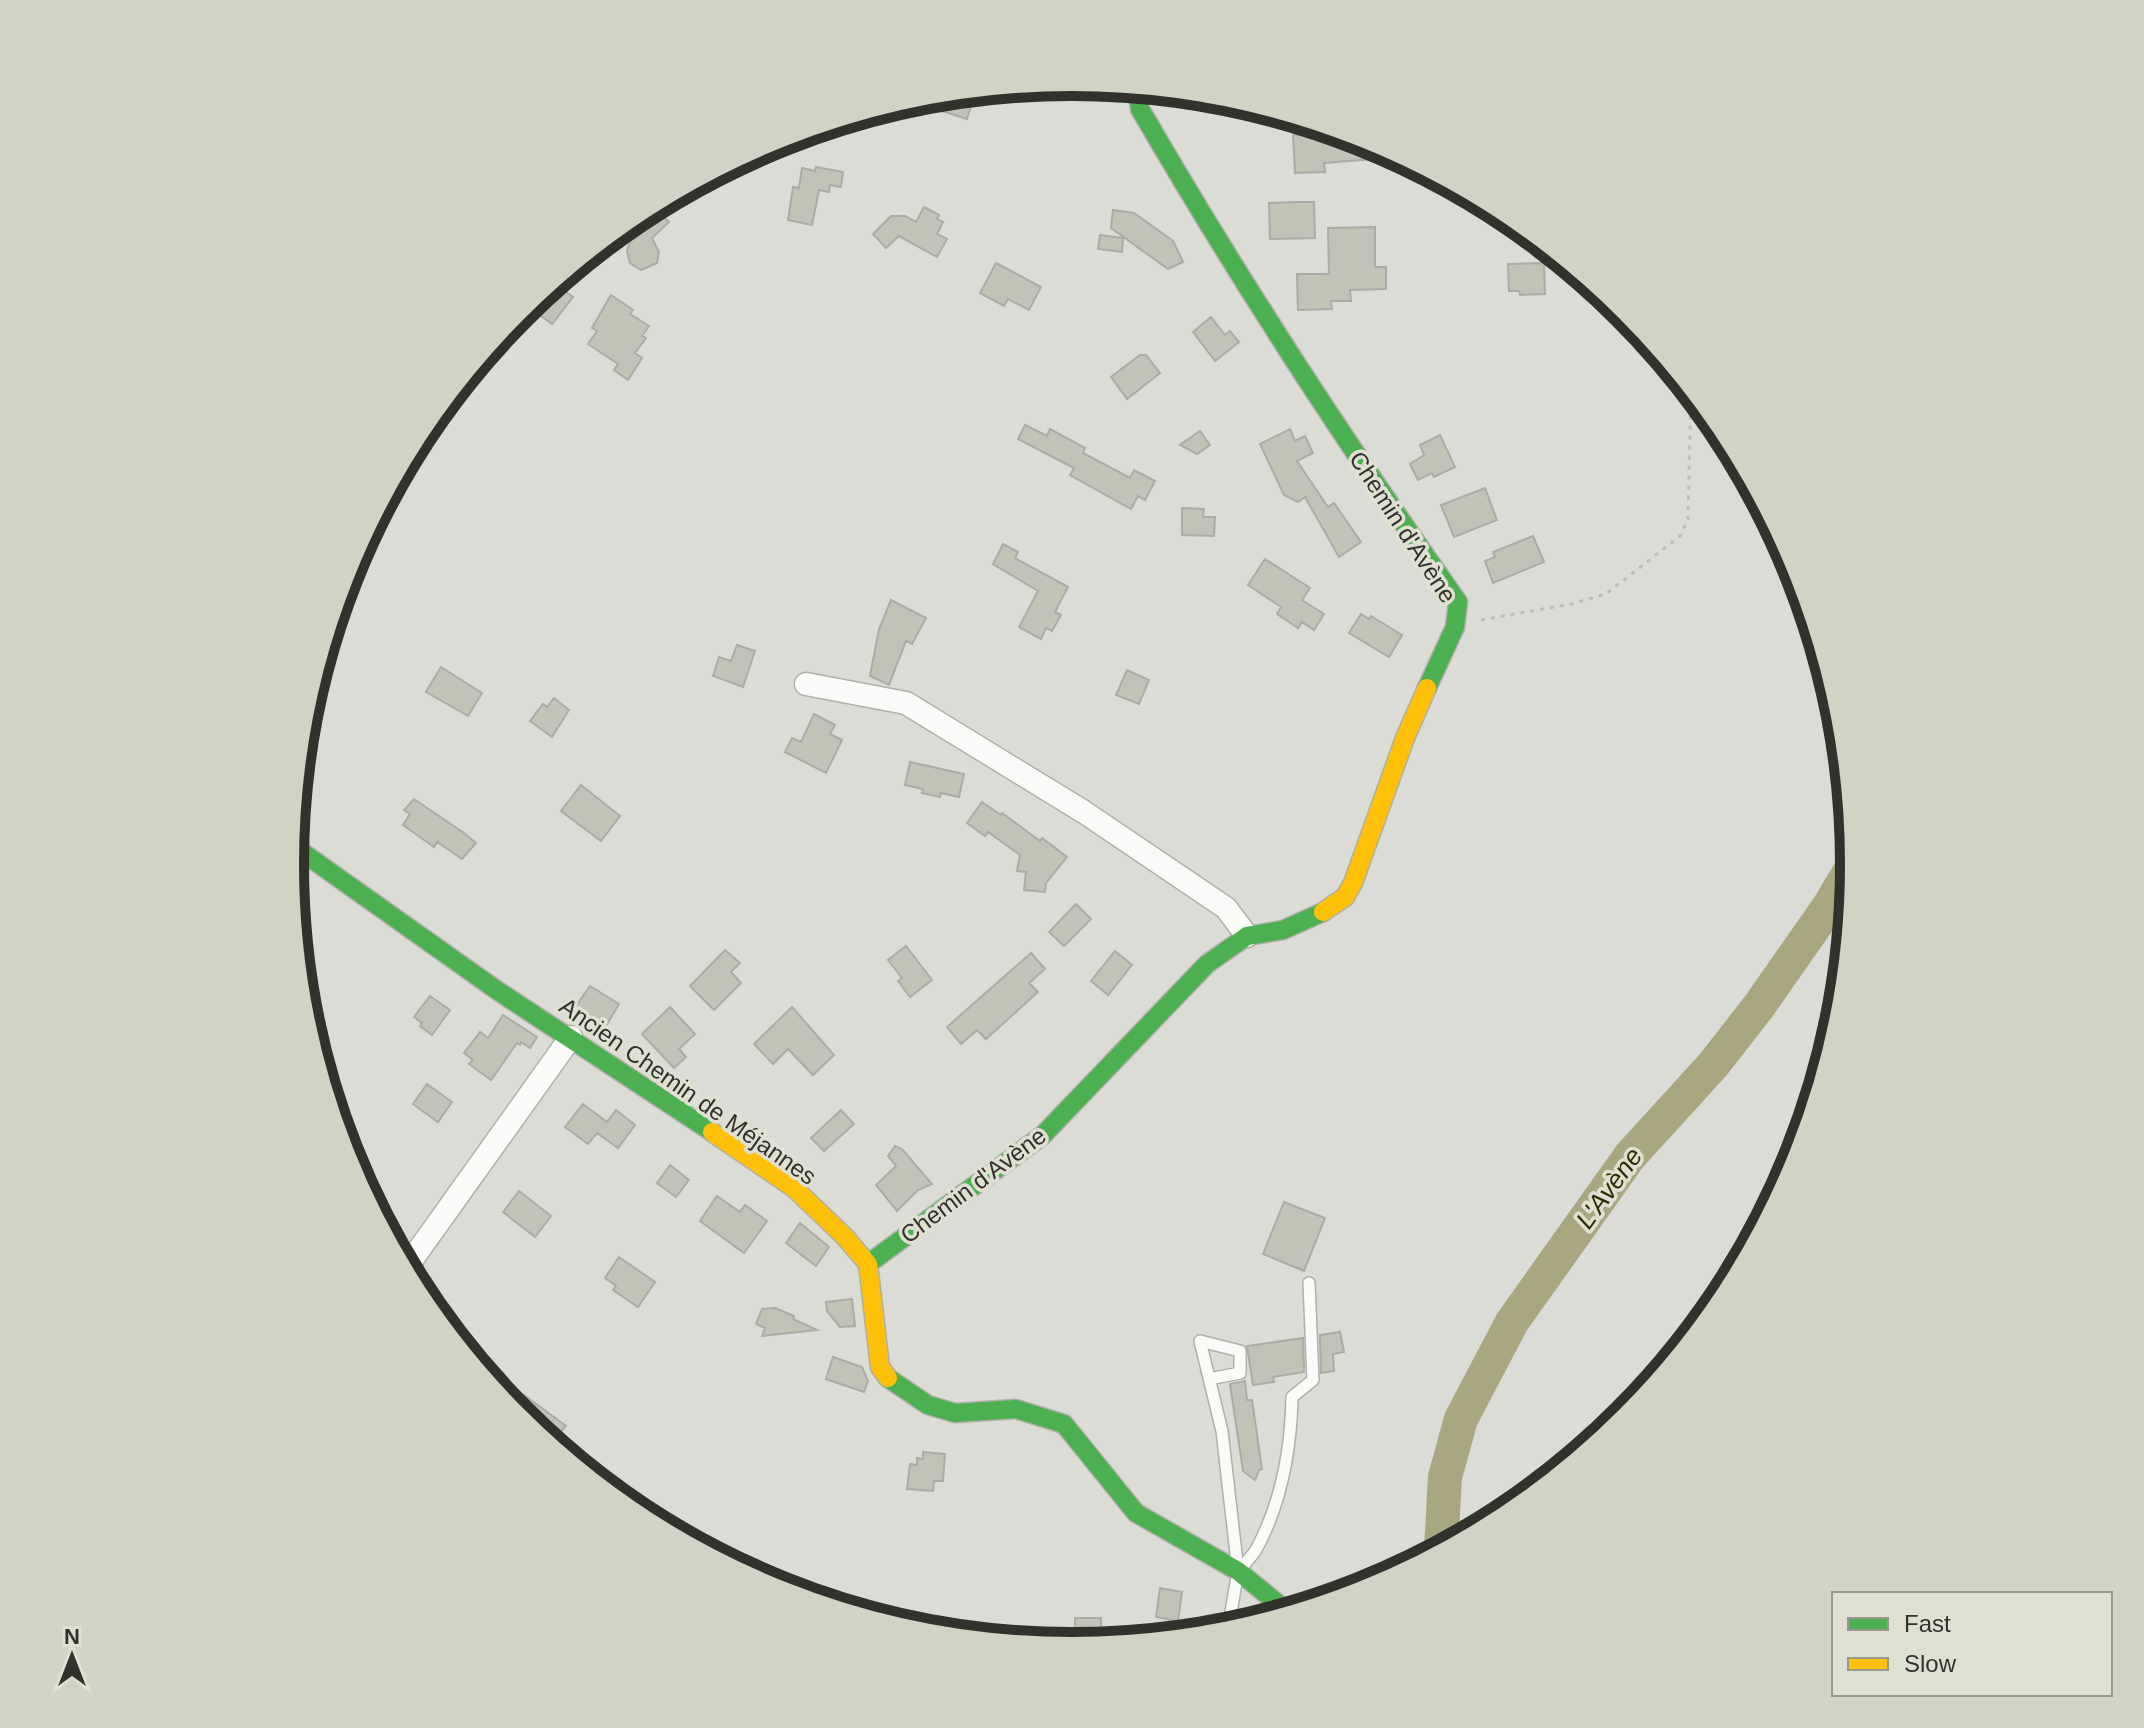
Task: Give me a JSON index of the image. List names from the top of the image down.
{
  "streets": {
    "street": ["Chemin d'Avène", "Ancien Chemin de Méjannes"]
  },
  "crossings": [
    ["Chemin d'Avène", "Ancien Chemin de Méjannes"]
  ],
  "water": ["L'Avène"],
  "legend": ["Fast", "Slow"],
  "north": "top"
}
